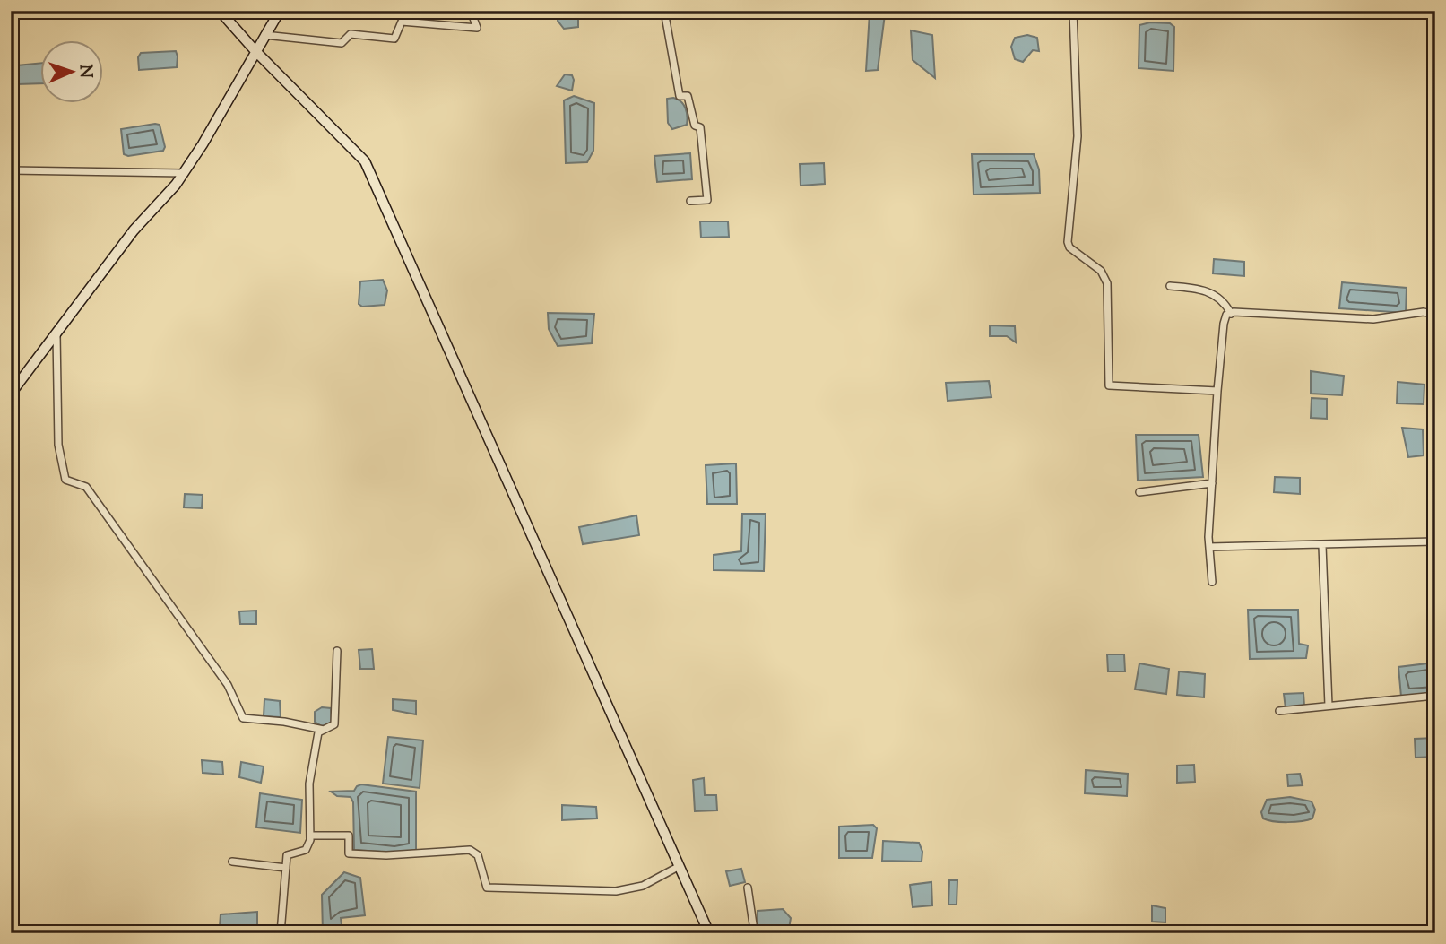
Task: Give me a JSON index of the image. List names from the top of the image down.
{
  "north": "right"
}
